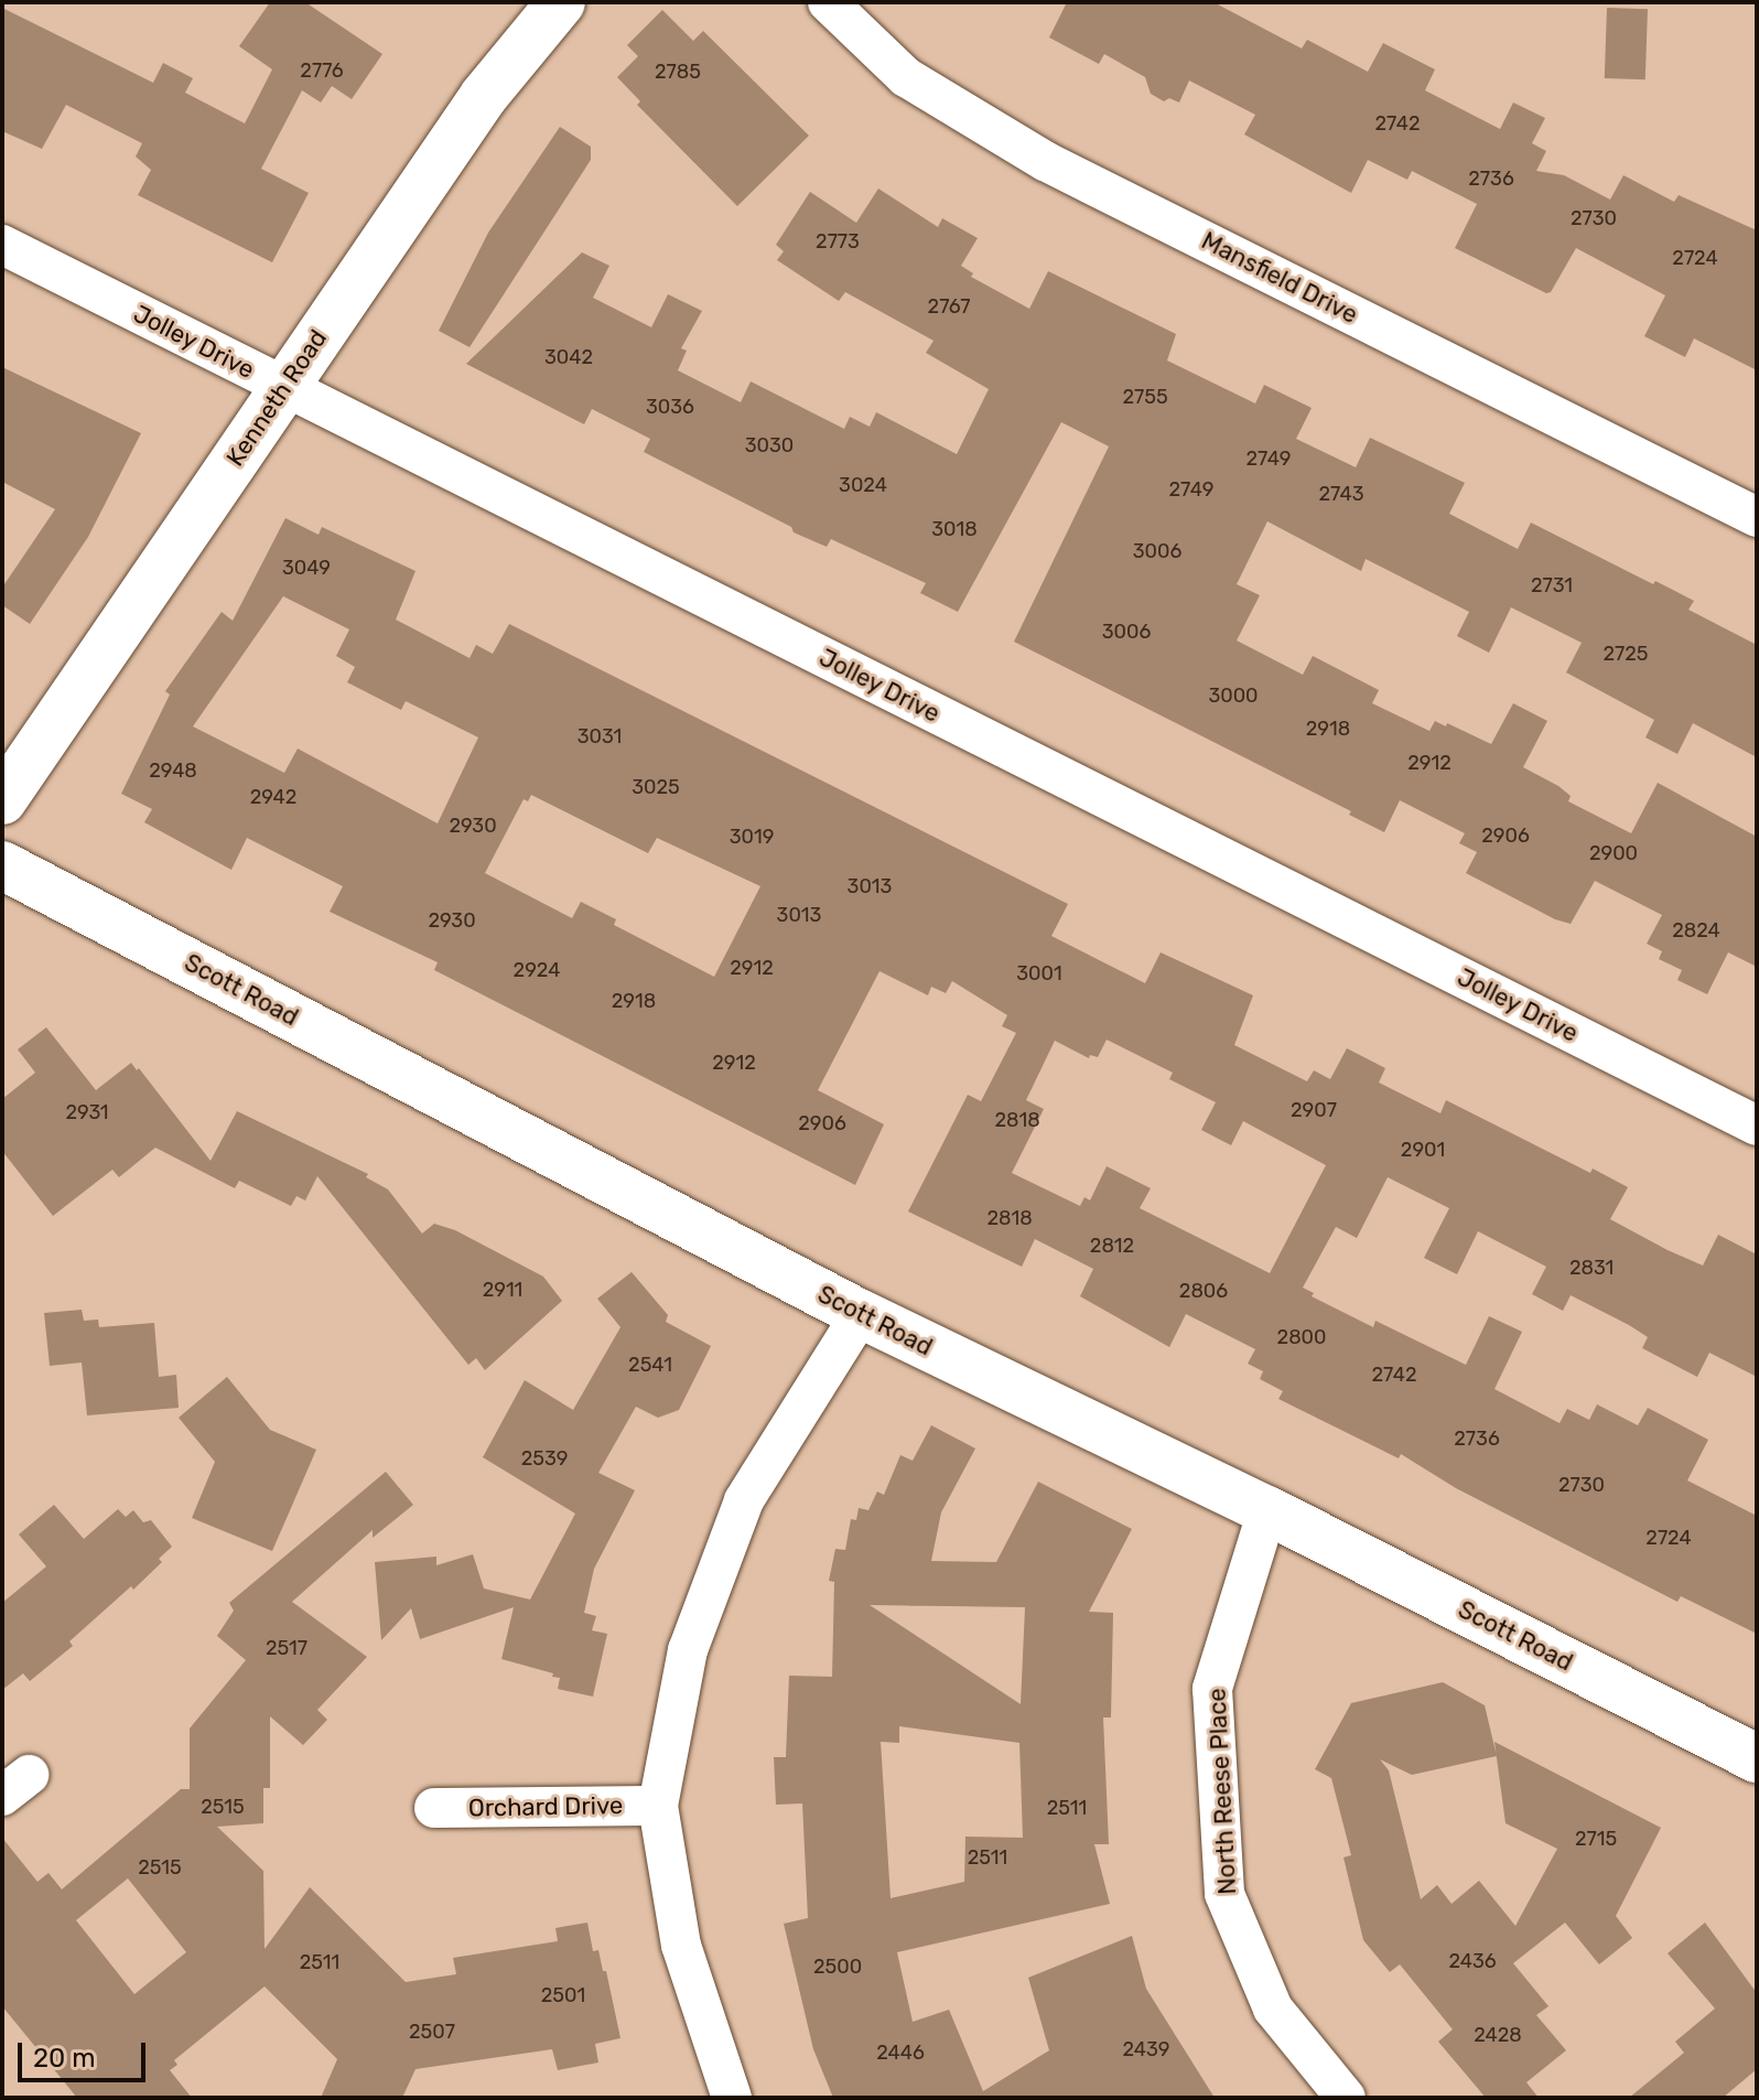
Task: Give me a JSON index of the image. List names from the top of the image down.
{
  "streets": {
    "street": [
      "Mansfield Drive",
      "Jolley Drive",
      "Kenneth Road",
      "Scott Road",
      "North Reese Place",
      "Orchard Drive"
    ]
  },
  "crossings": [
    ["Jolley Drive", "Kenneth Road"],
    ["Scott Road", "North Reese Place"]
  ],
  "house_numbers": [
    "2776",
    "2785",
    "2742",
    "2736",
    "2730",
    "2773",
    "2724",
    "2767",
    "3042",
    "2755",
    "3036",
    "3030",
    "2749",
    "3024",
    "2749",
    "2743",
    "3018",
    "3006",
    "3049",
    "2731",
    "3006",
    "2725",
    "3000",
    "2918",
    "3031",
    "2912",
    "2948",
    "3025",
    "2942",
    "2930",
    "2906",
    "3019",
    "2900",
    "3013",
    "3013",
    "2930",
    "2824",
    "2912",
    "2924",
    "3001",
    "2918",
    "2912",
    "2907",
    "2931",
    "2818",
    "2906",
    "2901",
    "2818",
    "2812",
    "2831",
    "2911",
    "2806",
    "2800",
    "2541",
    "2742",
    "2736",
    "2539",
    "2730",
    "2724",
    "2517",
    "2515",
    "2511",
    "2715",
    "2511",
    "2515",
    "2436",
    "2511",
    "2500",
    "2501",
    "2507",
    "2428",
    "2439",
    "2446"
  ],
  "scale_bar": "20 m"
}
